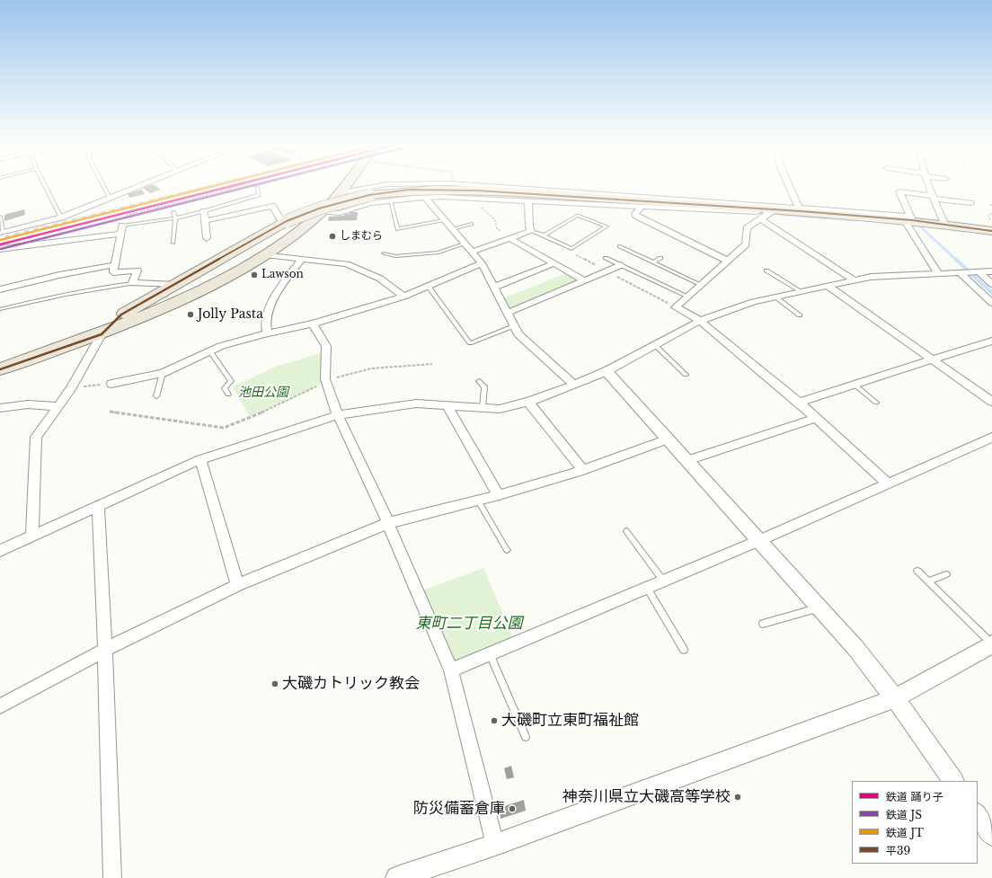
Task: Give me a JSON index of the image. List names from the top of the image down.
{
  "parks": ["池田公園", "東町二丁目公園"],
  "places": [
    "しまむら",
    "Lawson",
    "Jolly Pasta",
    "大磯カトリック教会",
    "大磯町立東町福祉館",
    "神奈川県立大磯高等学校",
    "防災備蓄倉庫"
  ],
  "lines": [
    "rail line 踊り子",
    "rail line JS",
    "rail line JT",
    "transit line 平39"
  ],
  "legend": [
    "鉄道 踊り子",
    "鉄道 JS",
    "鉄道 JT",
    "平39"
  ]
}
